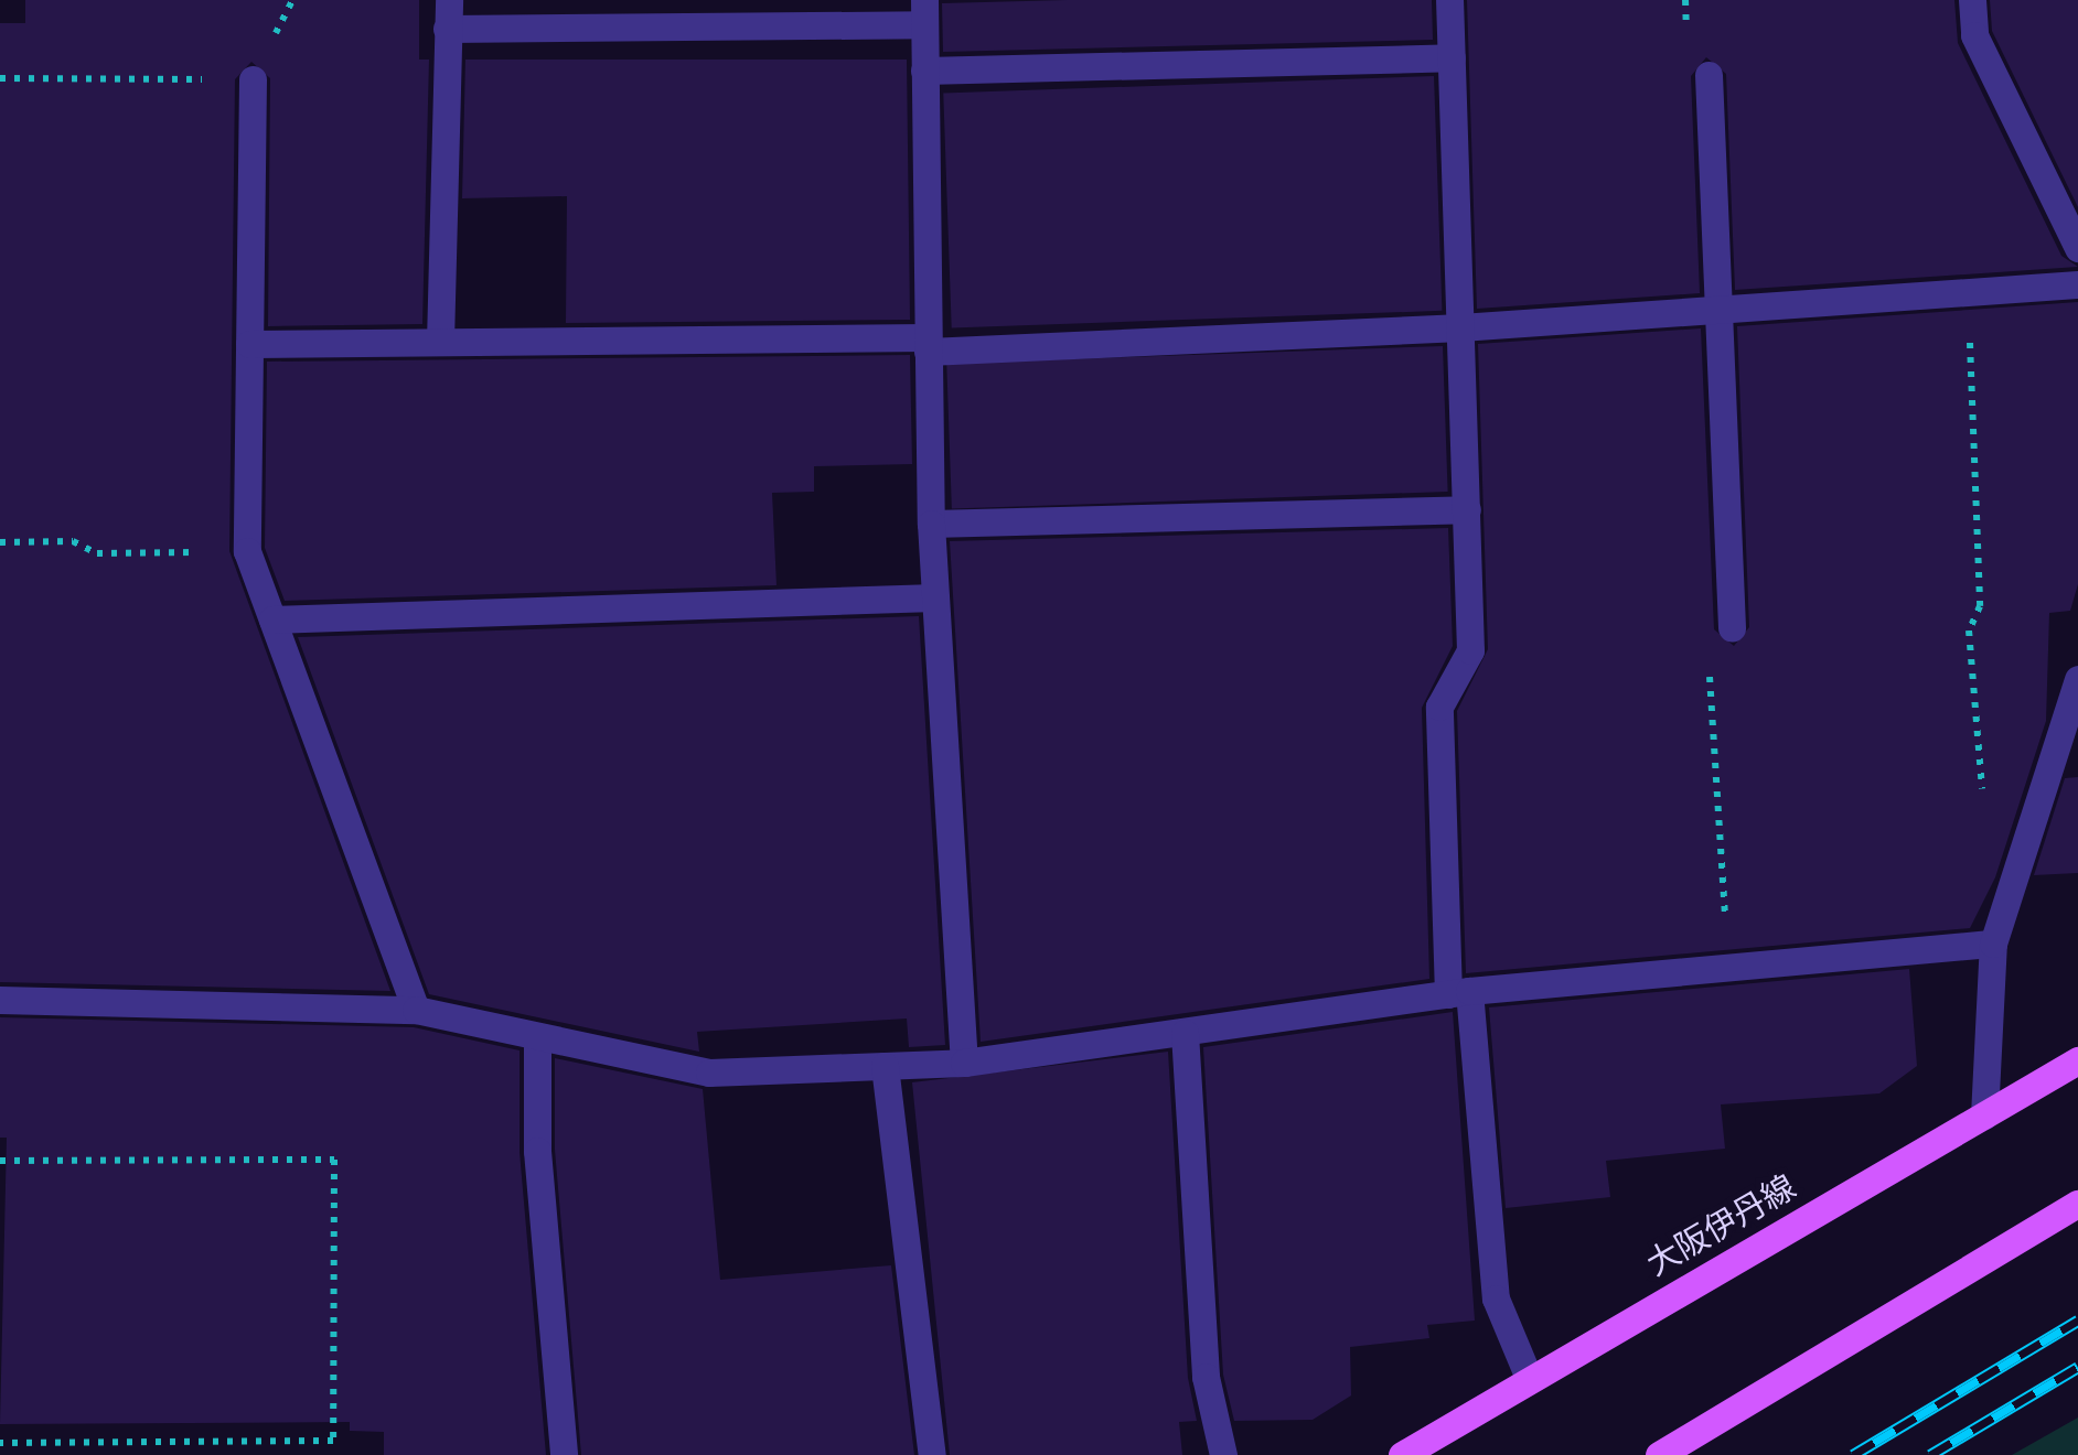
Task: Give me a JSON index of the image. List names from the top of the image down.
{
  "streets": {
    "main road": ["大阪伊丹線"]
  }
}
